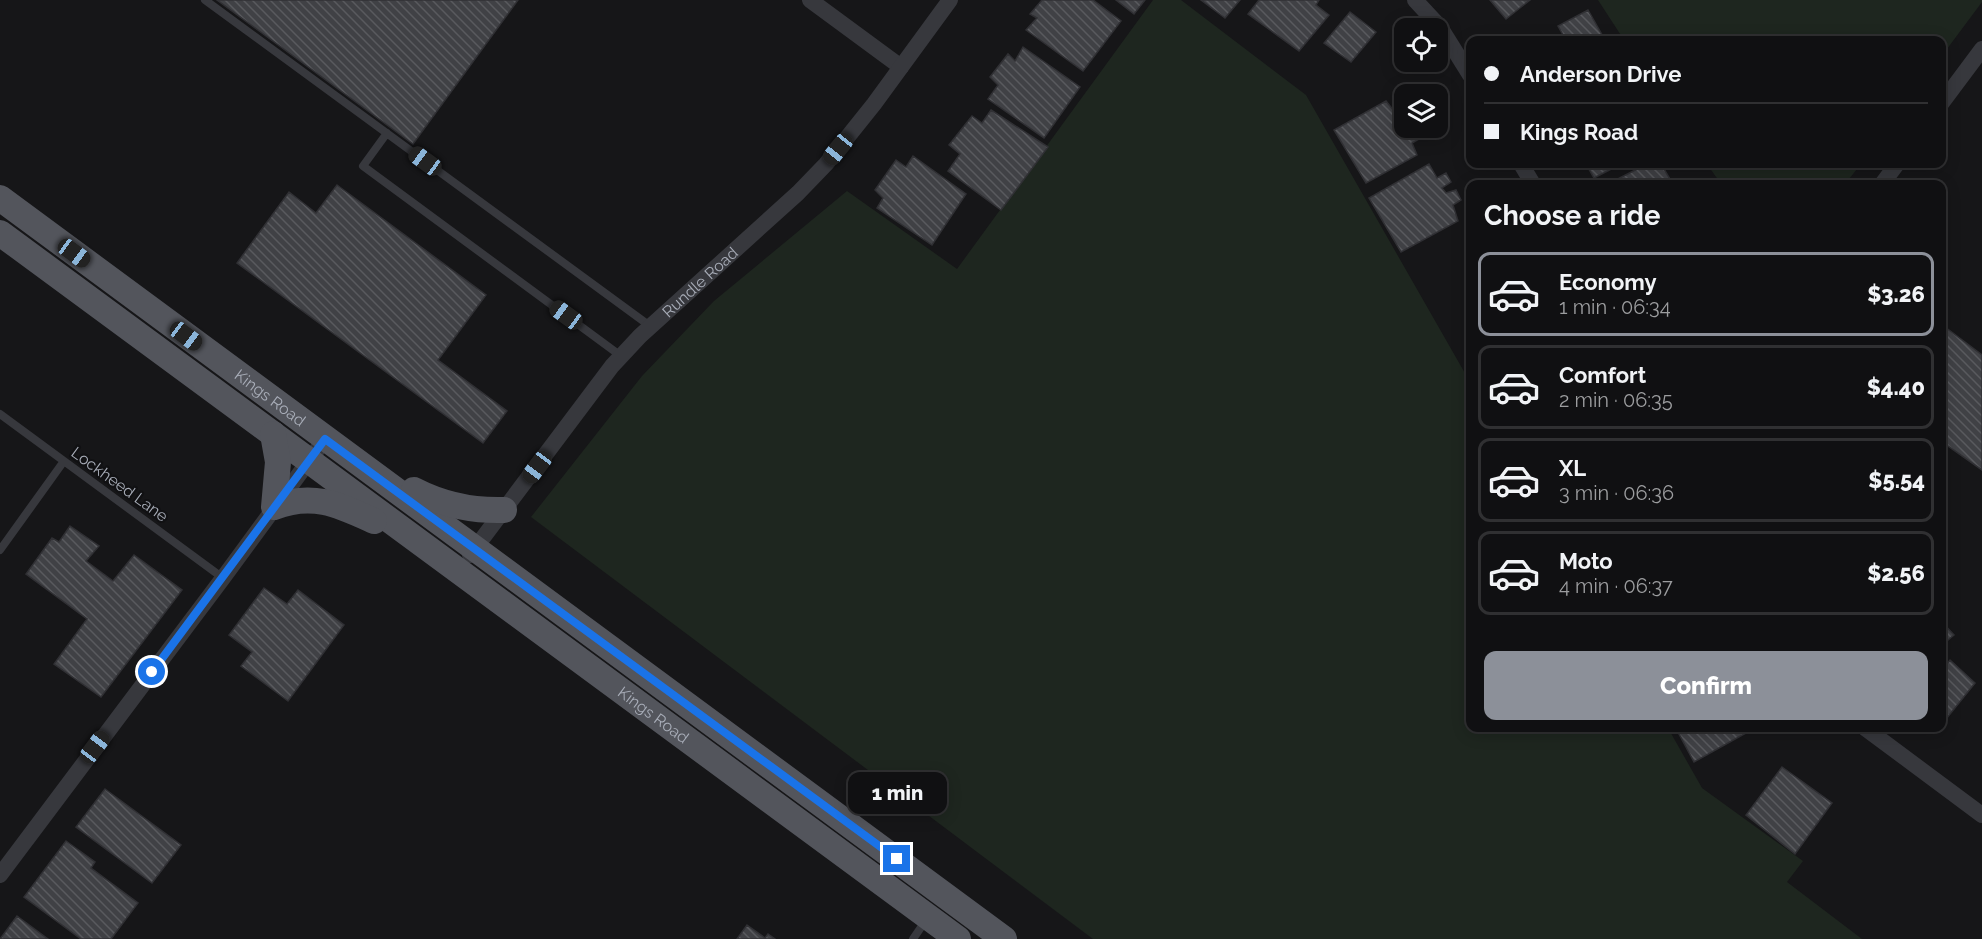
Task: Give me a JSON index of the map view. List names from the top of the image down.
{
  "streets": {
    "main road": ["Kings Road"],
    "street": ["Rundle Road"],
    "lane": ["Lockheed Lane"]
  },
  "crossings": [
    ["Rundle Road", "Kings Road"]
  ],
  "page": {
    "banner": ["Anderson Drive", "Kings Road"],
    "heading": "Choose a ride",
    "list": [
      {
        "name": "Economy",
        "note": "1 min · 06:34",
        "value": "$3.26"
      },
      {
        "name": "Comfort",
        "note": "2 min · 06:35",
        "value": "$4.40"
      },
      {
        "name": "XL",
        "note": "3 min · 06:36",
        "value": "$5.54"
      },
      {
        "name": "Moto",
        "note": "4 min · 06:37",
        "value": "$2.56"
      }
    ],
    "buttons": "Confirm",
    "bubble": "1 min"
  }
}
